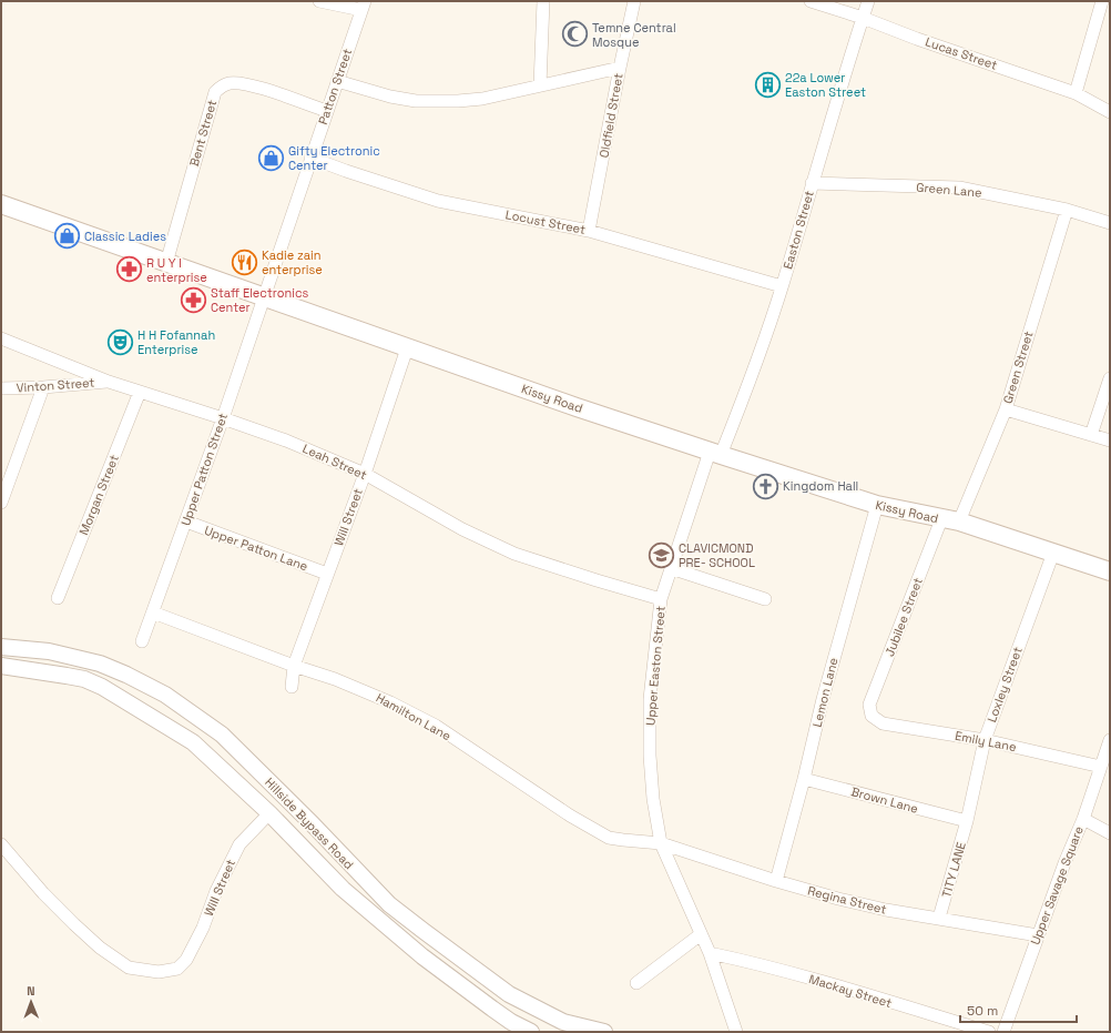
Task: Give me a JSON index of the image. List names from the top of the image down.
{
  "streets": {
    "main road": ["Kissy Road"],
    "street": [
      "Lucas Street",
      "Patton Street",
      "Oldfield Street",
      "Bent Street",
      "Green Lane",
      "Locust Street",
      "Easton Street",
      "Green Street",
      "Vinton Street",
      "Leah Street",
      "Upper Patton Street",
      "Morgan Street",
      "Will Street",
      "Upper Patton Lane",
      "Jubilee Street",
      "Upper Easton Street",
      "Loxley Street",
      "Lemon Lane",
      "Hamilton Lane",
      "Emily Lane",
      "Brown Lane",
      "Hillside Bypass Road",
      "TITY LANE",
      "Upper Savage Square",
      "Regina Street",
      "Mackay Street"
    ]
  },
  "crossings": [
    ["Lucas Street", "Easton Street"],
    ["Patton Street", "Bent Street"],
    ["Patton Street", "Locust Street"],
    ["Patton Street", "Kissy Road"],
    ["Patton Street", "Upper Patton Street"],
    ["Oldfield Street", "Locust Street"],
    ["Bent Street", "Kissy Road"],
    ["Green Lane", "Easton Street"],
    ["Green Lane", "Green Street"],
    ["Locust Street", "Easton Street"],
    ["Easton Street", "Kissy Road"],
    ["Easton Street", "Upper Easton Street"],
    ["Green Street", "Kissy Road"],
    ["Vinton Street", "Leah Street"],
    ["Kissy Road", "Upper Patton Street"],
    ["Kissy Road", "Will Street"],
    ["Kissy Road", "Jubilee Street"],
    ["Kissy Road", "Upper Easton Street"],
    ["Kissy Road", "Loxley Street"],
    ["Kissy Road", "Lemon Lane"],
    ["Leah Street", "Upper Patton Street"],
    ["Leah Street", "Morgan Street"],
    ["Leah Street", "Will Street"],
    ["Leah Street", "Upper Easton Street"],
    ["Upper Patton Street", "Upper Patton Lane"],
    ["Upper Patton Street", "Hamilton Lane"],
    ["Will Street", "Upper Patton Lane"],
    ["Will Street", "Hamilton Lane"],
    ["Will Street", "Hillside Bypass Road"],
    ["Jubilee Street", "Emily Lane"],
    ["Upper Easton Street", "Hamilton Lane"],
    ["Upper Easton Street", "Regina Street"],
    ["Upper Easton Street", "Mackay Street"],
    ["Loxley Street", "Emily Lane"],
    ["Loxley Street", "Brown Lane"],
    ["Loxley Street", "TITY LANE"],
    ["Lemon Lane", "Brown Lane"],
    ["Lemon Lane", "Regina Street"],
    ["Hamilton Lane", "Regina Street"],
    ["Emily Lane", "Upper Savage Square"],
    ["Brown Lane", "TITY LANE"],
    ["TITY LANE", "Regina Street"],
    ["Upper Savage Square", "Regina Street"]
  ],
  "places": {
    "mosque": ["Temne Central Mosque"],
    "building": ["22a Lower Easton Street"],
    "shop": ["Gifty Electronic Center", "Classic Ladies"],
    "restaurant": ["Kadie zain enterprise"],
    "pharmacy": ["R U Y I enterprise", "Staff Electronics Center"],
    "theatre": ["H H Fofannah Enterprise"],
    "church": ["Kingdom Hall"],
    "school or university": ["CLAVICMOND PRE- SCHOOL"]
  },
  "scale_bar": "50 m",
  "north": "top"
}
